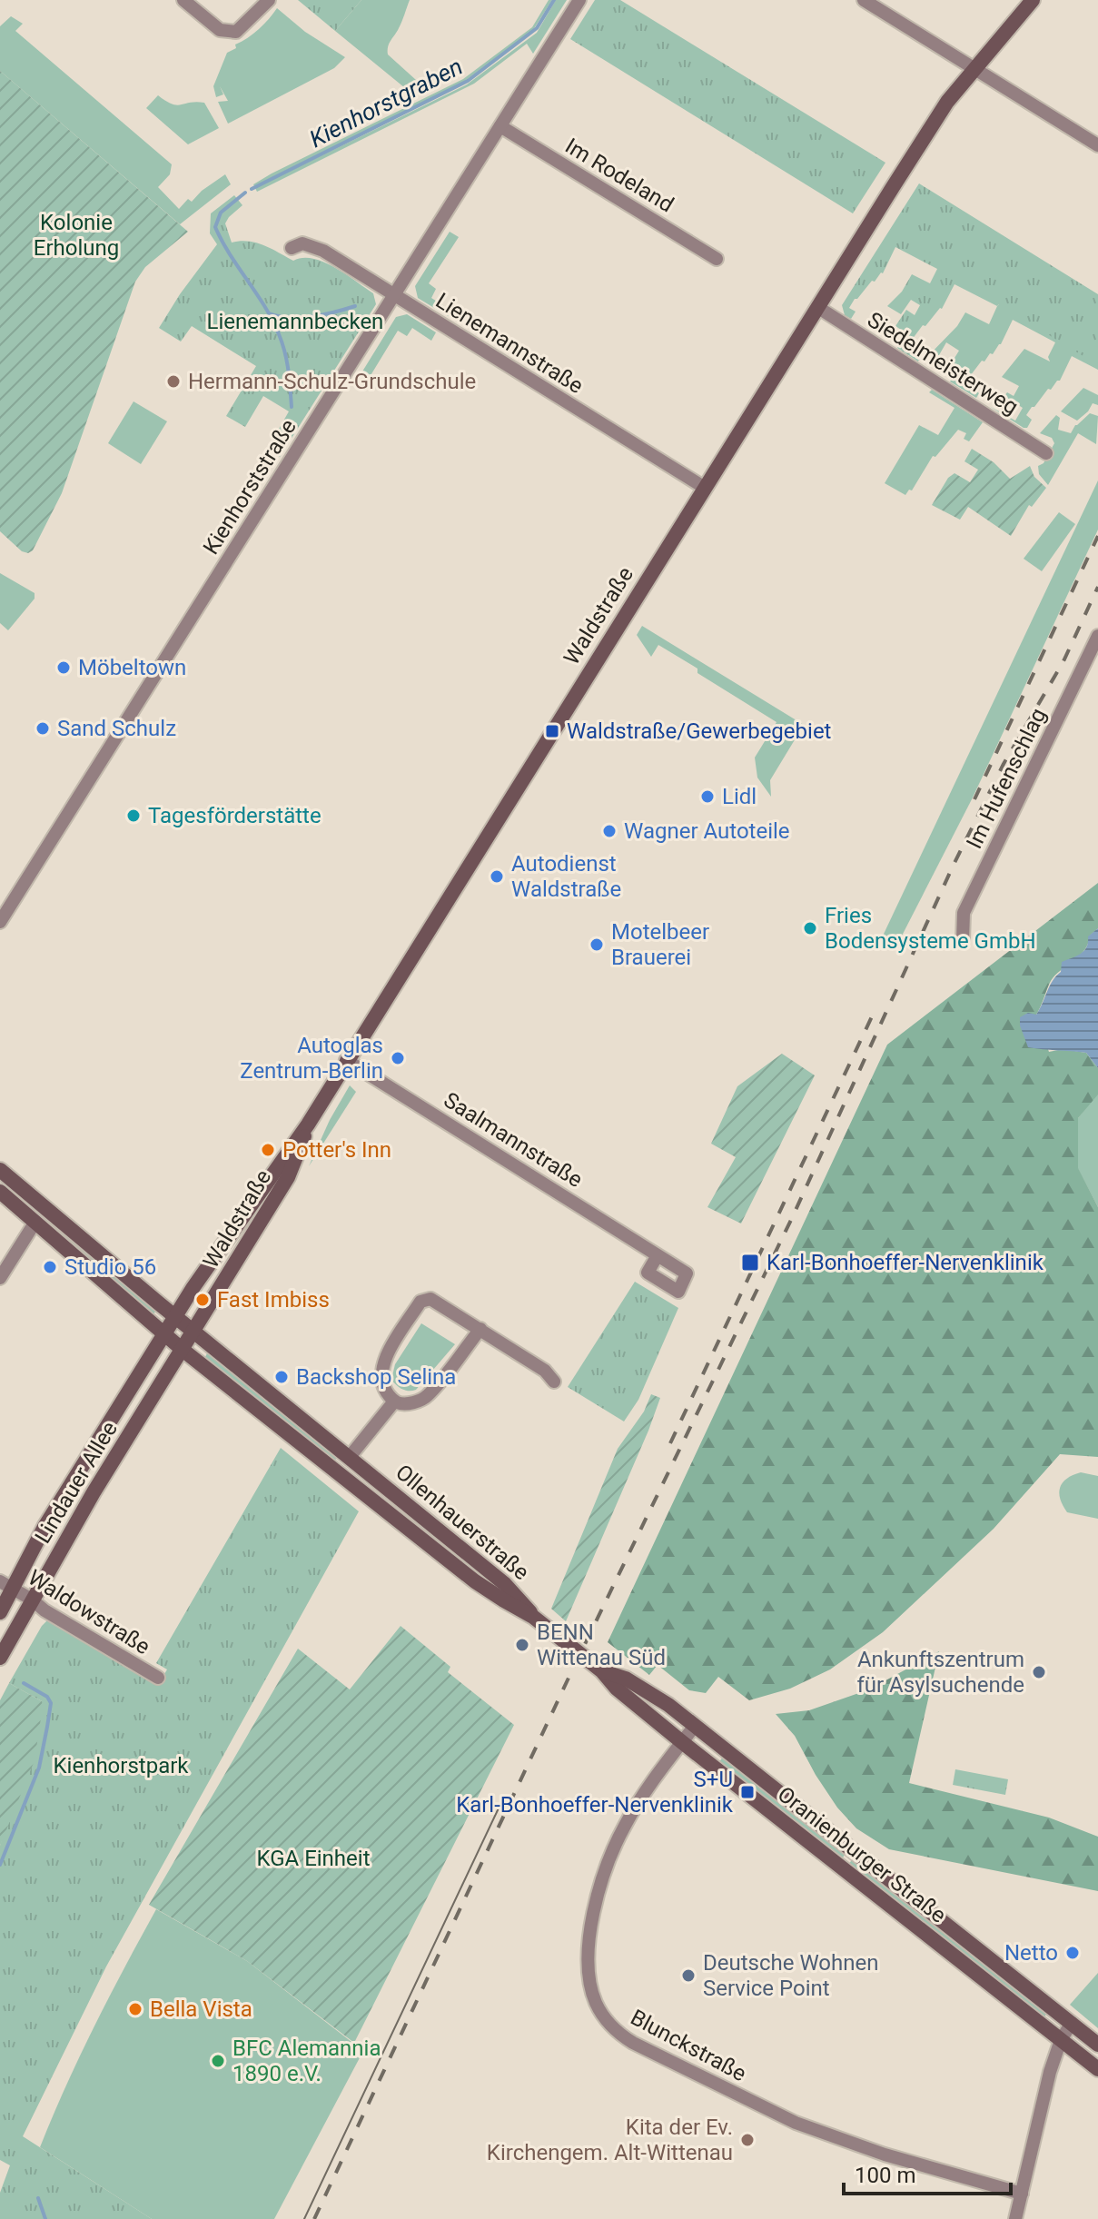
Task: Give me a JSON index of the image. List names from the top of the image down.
{
  "streets": {
    "main road": [
      "Waldstraße",
      "Lindauer Allee",
      "Ollenhauerstraße",
      "Oranienburger Straße"
    ],
    "street": [
      "Im Rodeland",
      "Lienemannstraße",
      "Siedelmeisterweg",
      "Kienhorststraße",
      "Im Hufenschlag",
      "Saalmannstraße",
      "Waldowstraße",
      "Blunckstraße"
    ]
  },
  "crossings": [
    ["Im Rodeland", "Kienhorststraße"],
    ["Lienemannstraße", "Kienhorststraße"],
    ["Lienemannstraße", "Waldstraße"],
    ["Siedelmeisterweg", "Waldstraße"],
    ["Waldstraße", "Saalmannstraße"],
    ["Waldstraße", "Lindauer Allee"],
    ["Waldstraße", "Ollenhauerstraße"],
    ["Lindauer Allee", "Ollenhauerstraße"],
    ["Lindauer Allee", "Waldowstraße"],
    ["Ollenhauerstraße", "Oranienburger Straße"],
    ["Oranienburger Straße", "Blunckstraße"]
  ],
  "water": ["Kienhorstgraben"],
  "parks": [
    "Kolonie Erholung",
    "Lienemannbecken",
    "Kienhorstpark",
    "KGA Einheit"
  ],
  "places": {
    "other": [
      "Hermann-Schulz-Grundschule",
      "Möbeltown",
      "Sand Schulz",
      "Lidl",
      "Tagesförderstätte",
      "Wagner Autoteile",
      "Autodienst Waldstraße",
      "Fries Bodensysteme GmbH",
      "Motelbeer Brauerei",
      "Autoglas Zentrum-Berlin",
      "Potter's Inn",
      "Studio 56",
      "Fast Imbiss",
      "Backshop Selina",
      "BENN Wittenau Süd",
      "Ankunftszentrum für Asylsuchende",
      "Netto",
      "Deutsche Wohnen Service Point",
      "Bella Vista",
      "BFC Alemannia 1890 e.V.",
      "Kita der Ev. Kirchengem. Alt-Wittenau"
    ],
    "transit": ["Waldstraße/Gewerbegebiet", "Karl-Bonhoeffer-Nervenklinik", "S+U Karl-Bonhoeffer-Nervenklinik"]
  },
  "scale_bar": "100 m"
}
